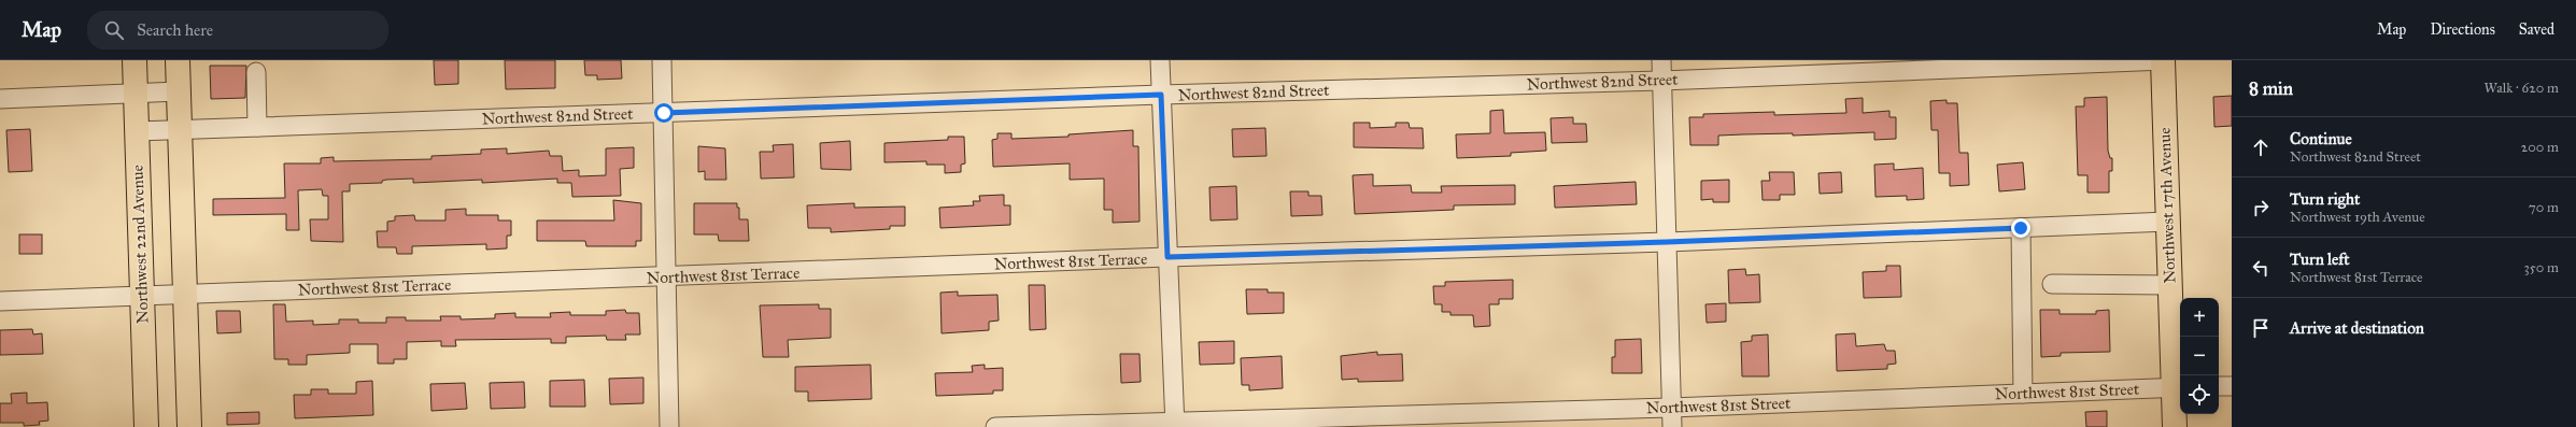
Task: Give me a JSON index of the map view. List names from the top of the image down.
{
  "streets": {
    "main road": ["Northwest 17th Avenue", "Northwest 22nd Avenue"],
    "street": ["Northwest 82nd Street", "Northwest 81st Terrace", "Northwest 81st Street"]
  },
  "crossings": [
    ["Northwest 82nd Street", "Northwest 17th Avenue"],
    ["Northwest 82nd Street", "Northwest 22nd Avenue"],
    ["Northwest 17th Avenue", "Northwest 81st Terrace"],
    ["Northwest 17th Avenue", "Northwest 81st Street"],
    ["Northwest 22nd Avenue", "Northwest 81st Terrace"]
  ],
  "page": {
    "header": "Map",
    "search": "Search here",
    "nav": ["Map", "Directions", "Saved"],
    "heading": ["8 min", "Walk · 620 m"],
    "list": [
      ["Continue", "Northwest 82nd Street", "200 m"],
      ["Turn right", "Northwest 19th Avenue", "70 m"],
      ["Turn left", "Northwest 81st Terrace", "350 m"],
      "Arrive at destination"
    ],
    "map_buttons": ["+", "−"]
  }
}
